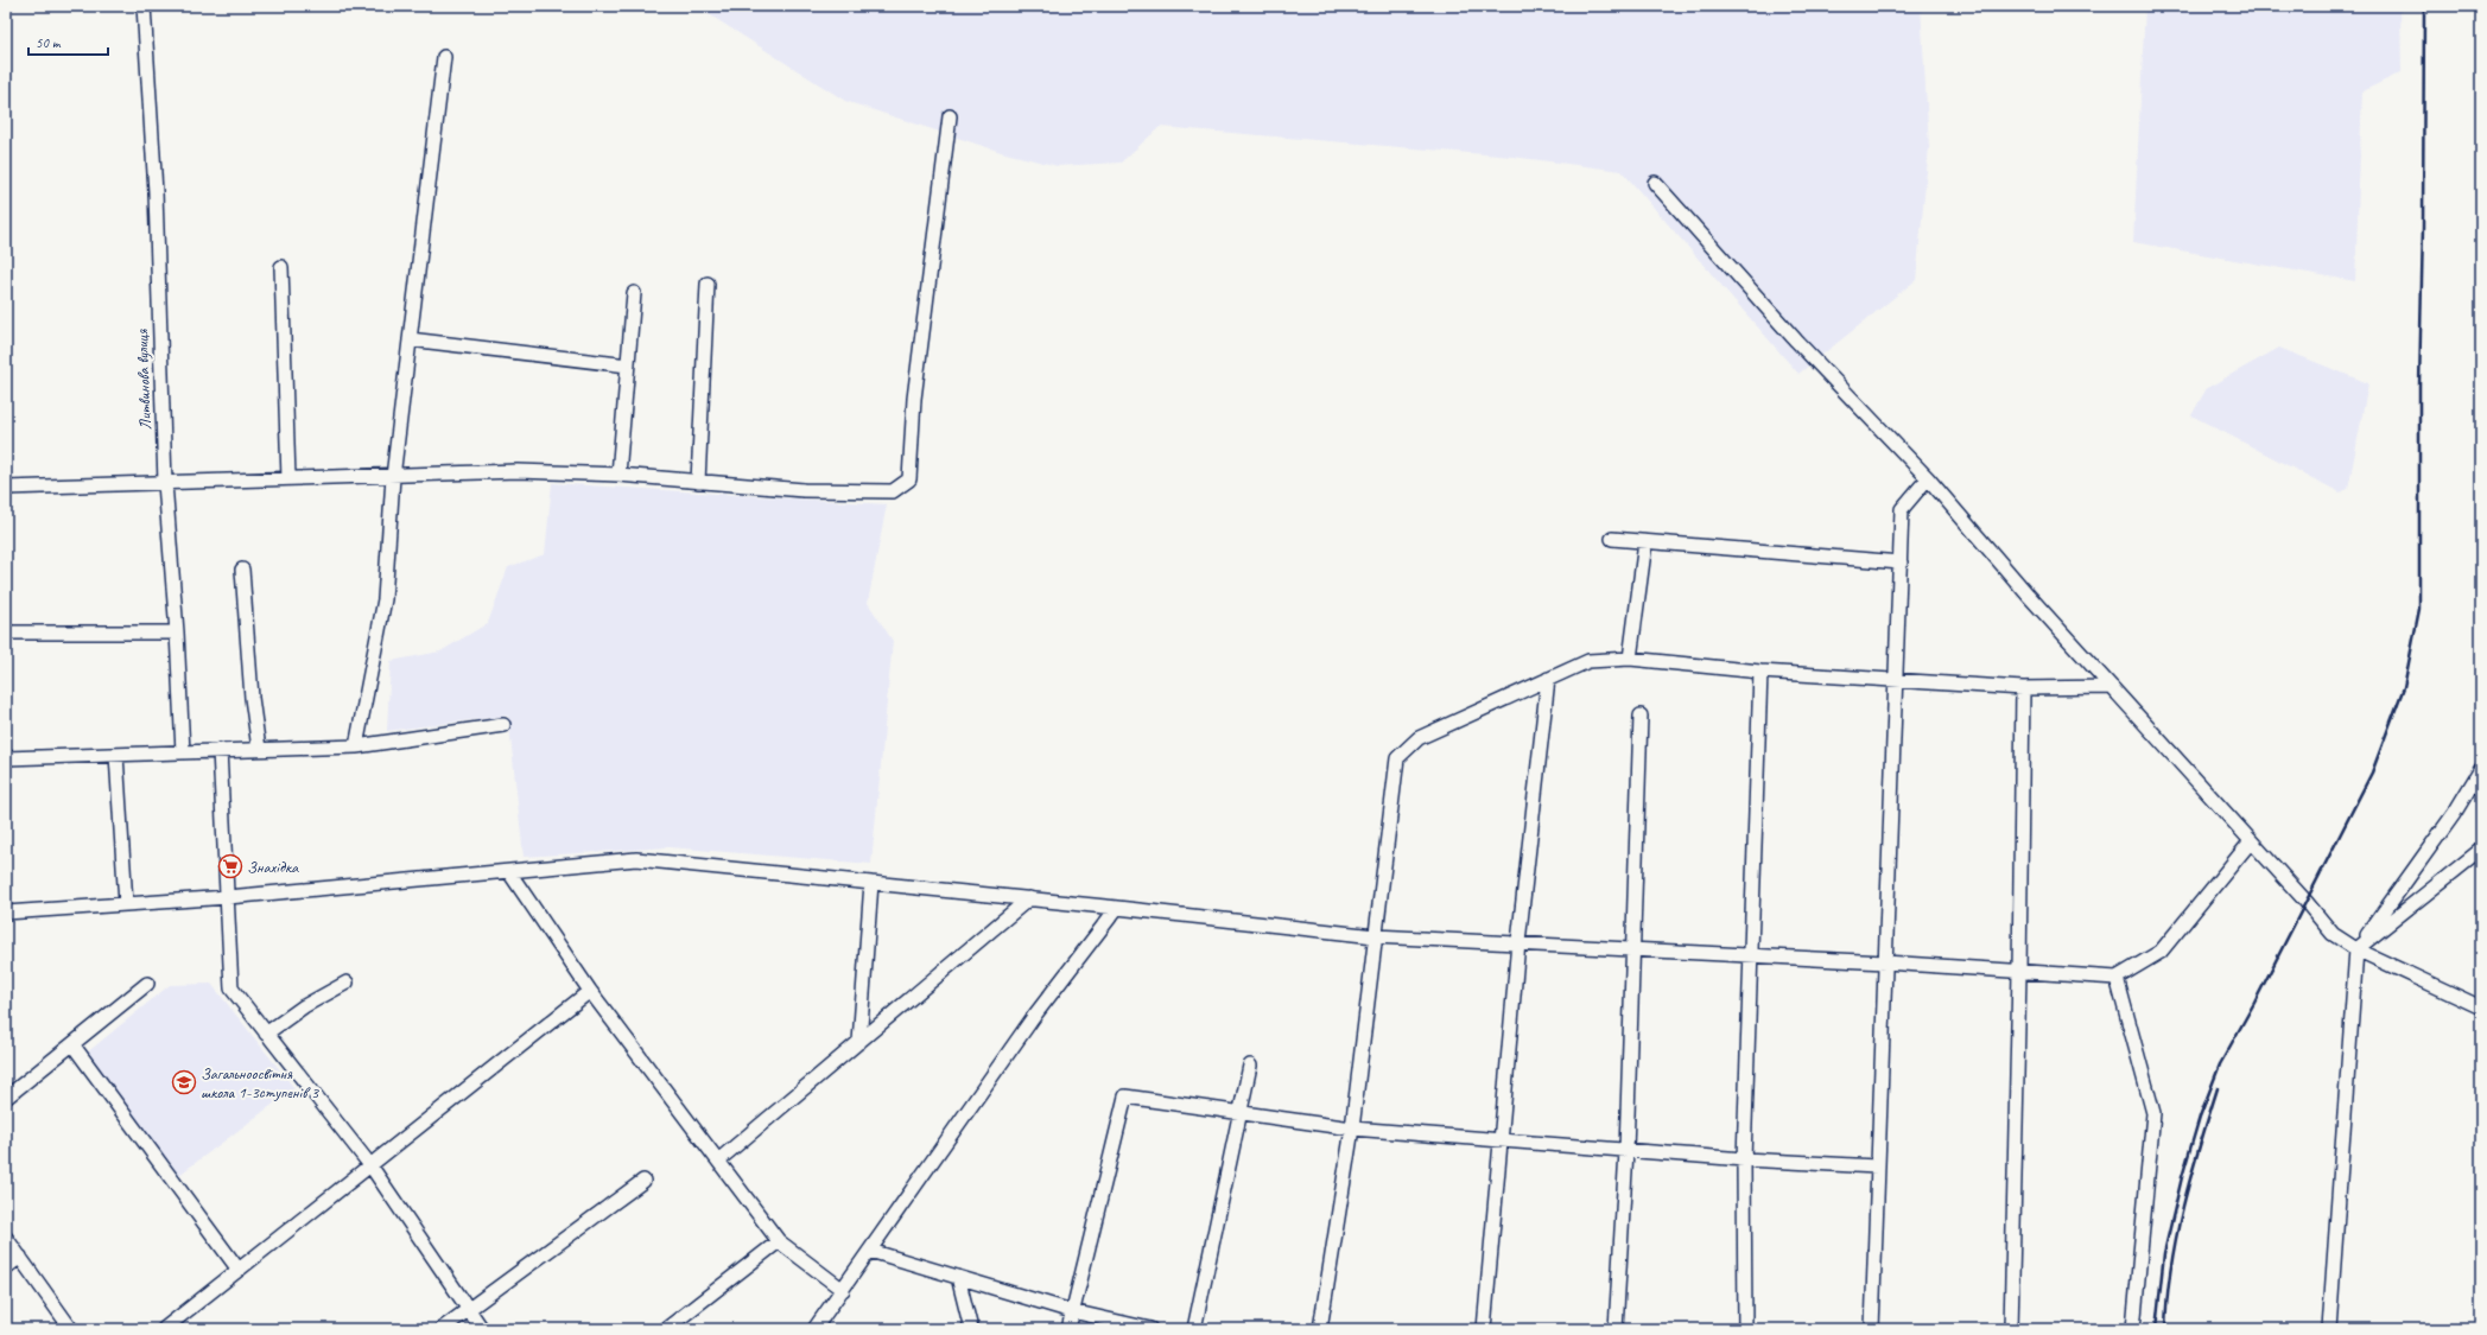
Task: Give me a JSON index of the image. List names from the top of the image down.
{
  "streets": {
    "street": ["Литвинова вулиця"]
  },
  "places": {
    "supermarket": ["Знахідка"],
    "school or university": ["Загальноосвiтня школа 1-3ступенiв 3"]
  },
  "scale_bar": "50 m"
}
